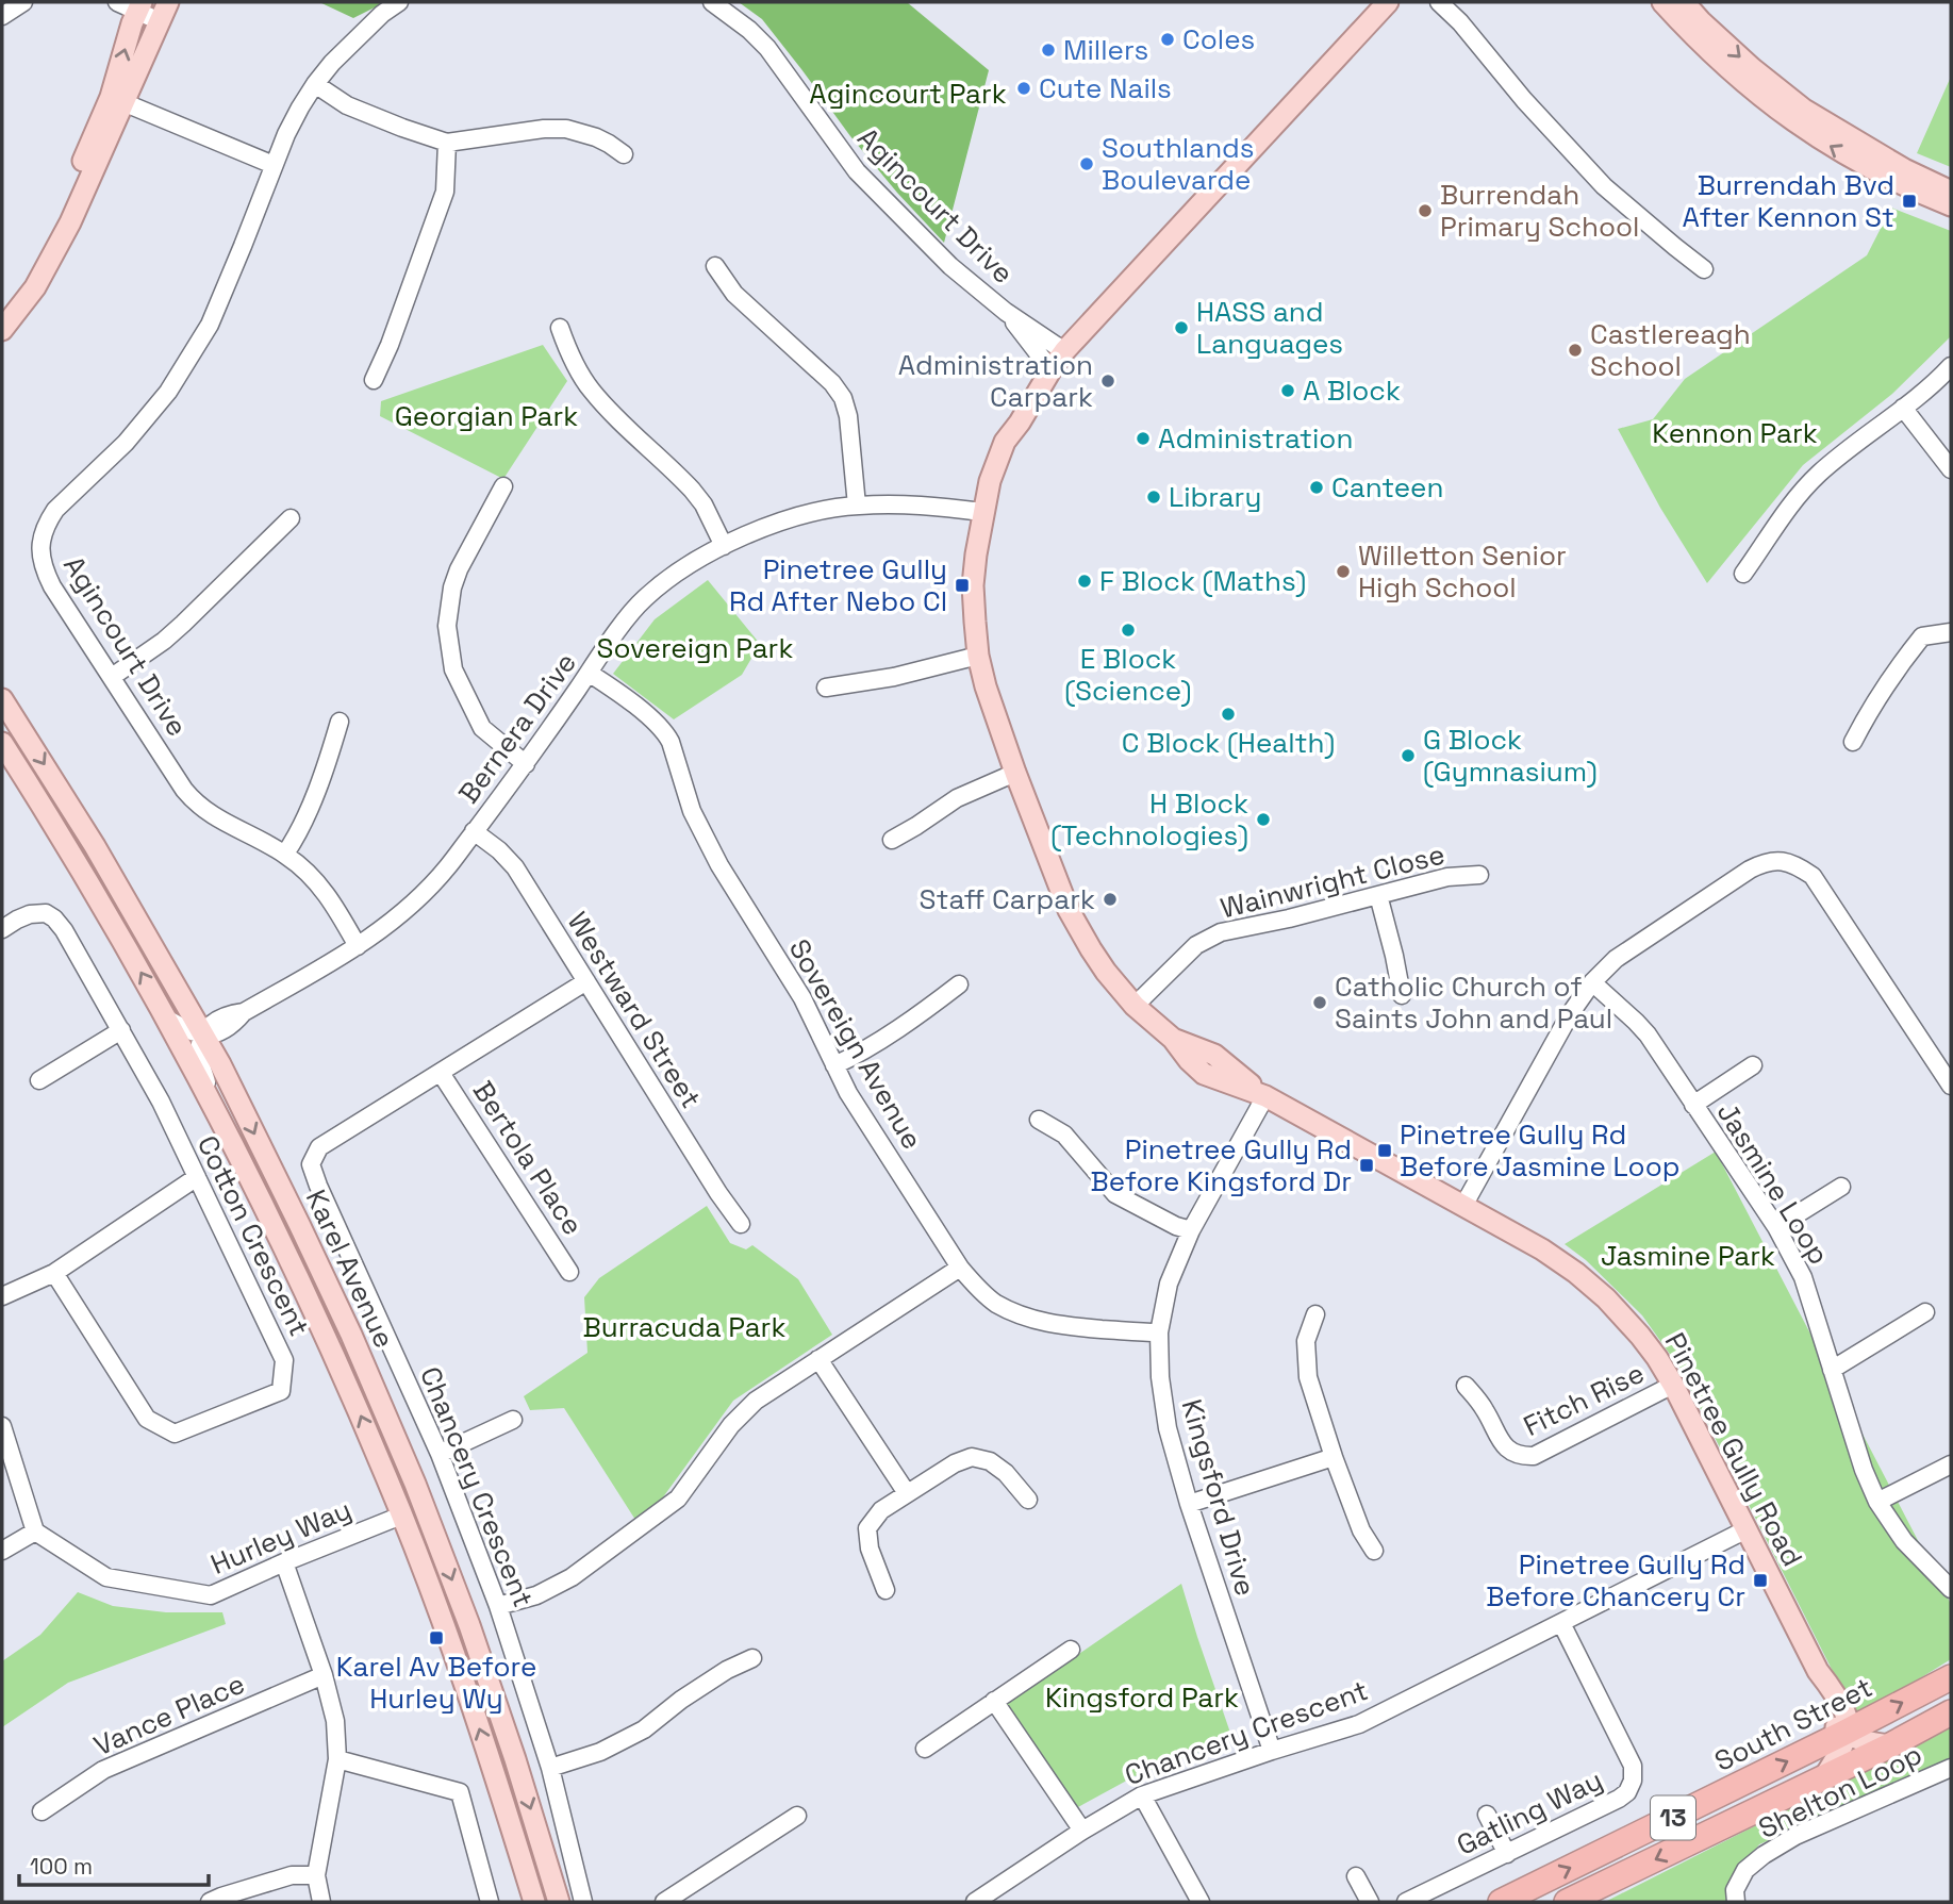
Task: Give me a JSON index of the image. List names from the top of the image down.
{
  "streets": {
    "highway": ["South Street", "13"],
    "main road": ["Karel Avenue", "Pinetree Gully Road"],
    "street": [
      "Agincourt Drive",
      "Bernera Drive",
      "Wainwright Close",
      "Westward Street",
      "Sovereign Avenue",
      "Bertola Place",
      "Jasmine Loop",
      "Cotton Crescent",
      "Fitch Rise",
      "Chancery Crescent",
      "Kingsford Drive",
      "Hurley Way",
      "Vance Place",
      "Shelton Loop",
      "Gatling Way"
    ]
  },
  "crossings": [
    ["Agincourt Drive", "Bernera Drive"],
    ["Agincourt Drive", "Pinetree Gully Road"],
    ["Bernera Drive", "Westward Street"],
    ["Bernera Drive", "Sovereign Avenue"],
    ["Bernera Drive", "Karel Avenue"],
    ["Bernera Drive", "Pinetree Gully Road"],
    ["Wainwright Close", "Pinetree Gully Road"],
    ["Westward Street", "Chancery Crescent"],
    ["Sovereign Avenue", "Kingsford Drive"],
    ["Bertola Place", "Chancery Crescent"],
    ["Karel Avenue", "Hurley Way"],
    ["Fitch Rise", "Pinetree Gully Road"],
    ["Pinetree Gully Road", "Chancery Crescent"],
    ["Pinetree Gully Road", "Kingsford Drive"],
    ["Pinetree Gully Road", "South Street"],
    ["Chancery Crescent", "Kingsford Drive"],
    ["Chancery Crescent", "Gatling Way"]
  ],
  "parks": [
    "Agincourt Park",
    "Georgian Park",
    "Kennon Park",
    "Sovereign Park",
    "Jasmine Park",
    "Burracuda Park",
    "Kingsford Park"
  ],
  "places": {
    "other": [
      "Coles",
      "Millers",
      "Cute Nails",
      "Southlands Boulevarde",
      "Burrendah Primary School",
      "HASS and Languages",
      "Castlereagh School",
      "Administration Carpark",
      "A Block",
      "Administration",
      "Canteen",
      "Library",
      "Willetton Senior High School",
      "F Block (Maths)",
      "E Block (Science)",
      "C Block (Health)",
      "G Block (Gymnasium)",
      "H Block (Technologies)",
      "Staff Carpark",
      "Catholic Church of Saints John and Paul"
    ],
    "transit": [
      "Burrendah Bvd After Kennon St",
      "Pinetree Gully Rd After Nebo Cl",
      "Pinetree Gully Rd Before Jasmine Loop",
      "Pinetree Gully Rd Before Kingsford Dr",
      "Pinetree Gully Rd Before Chancery Cr",
      "Karel Av Before Hurley Wy"
    ]
  },
  "scale_bar": "100 m"
}
